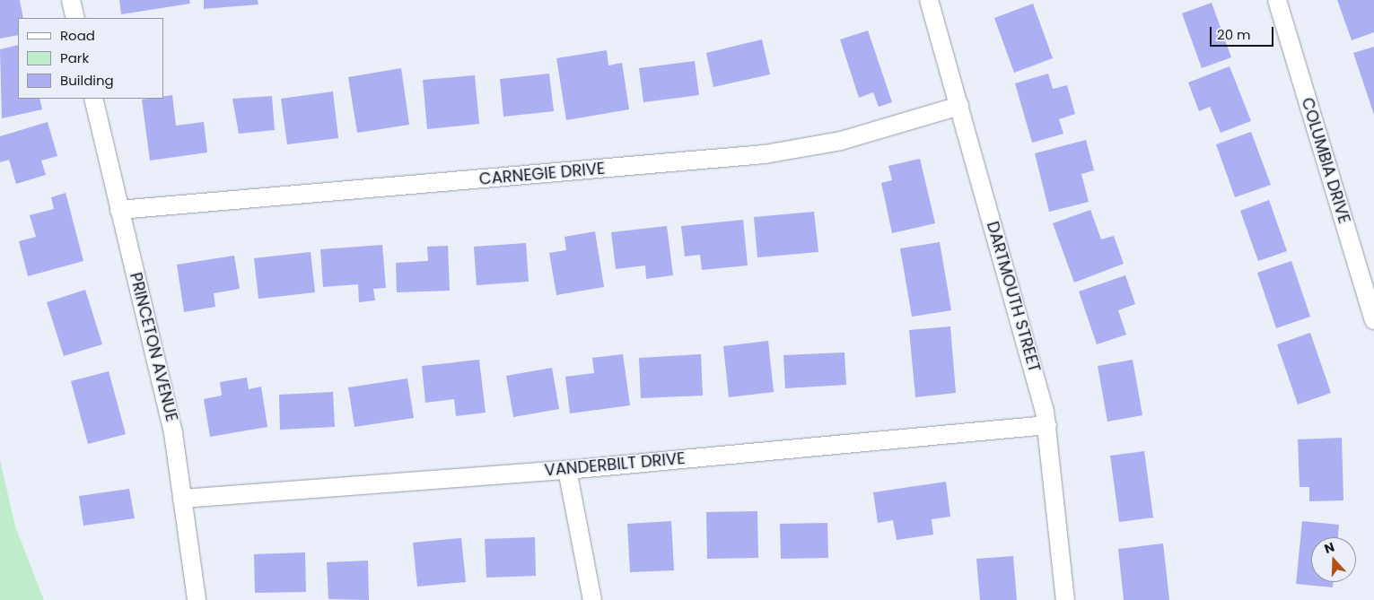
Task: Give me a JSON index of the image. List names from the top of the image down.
{
  "streets": {
    "street": [
      "COLUMBIA DRIVE",
      "CARNEGIE DRIVE",
      "DARTMOUTH STREET",
      "PRINCETON AVENUE",
      "VANDERBILT DRIVE"
    ]
  },
  "crossings": [
    ["CARNEGIE DRIVE", "DARTMOUTH STREET"],
    ["CARNEGIE DRIVE", "PRINCETON AVENUE"],
    ["DARTMOUTH STREET", "VANDERBILT DRIVE"],
    ["PRINCETON AVENUE", "VANDERBILT DRIVE"]
  ],
  "legend": ["Road", "Park", "Building"],
  "scale_bar": "20 m",
  "north": "top"
}
